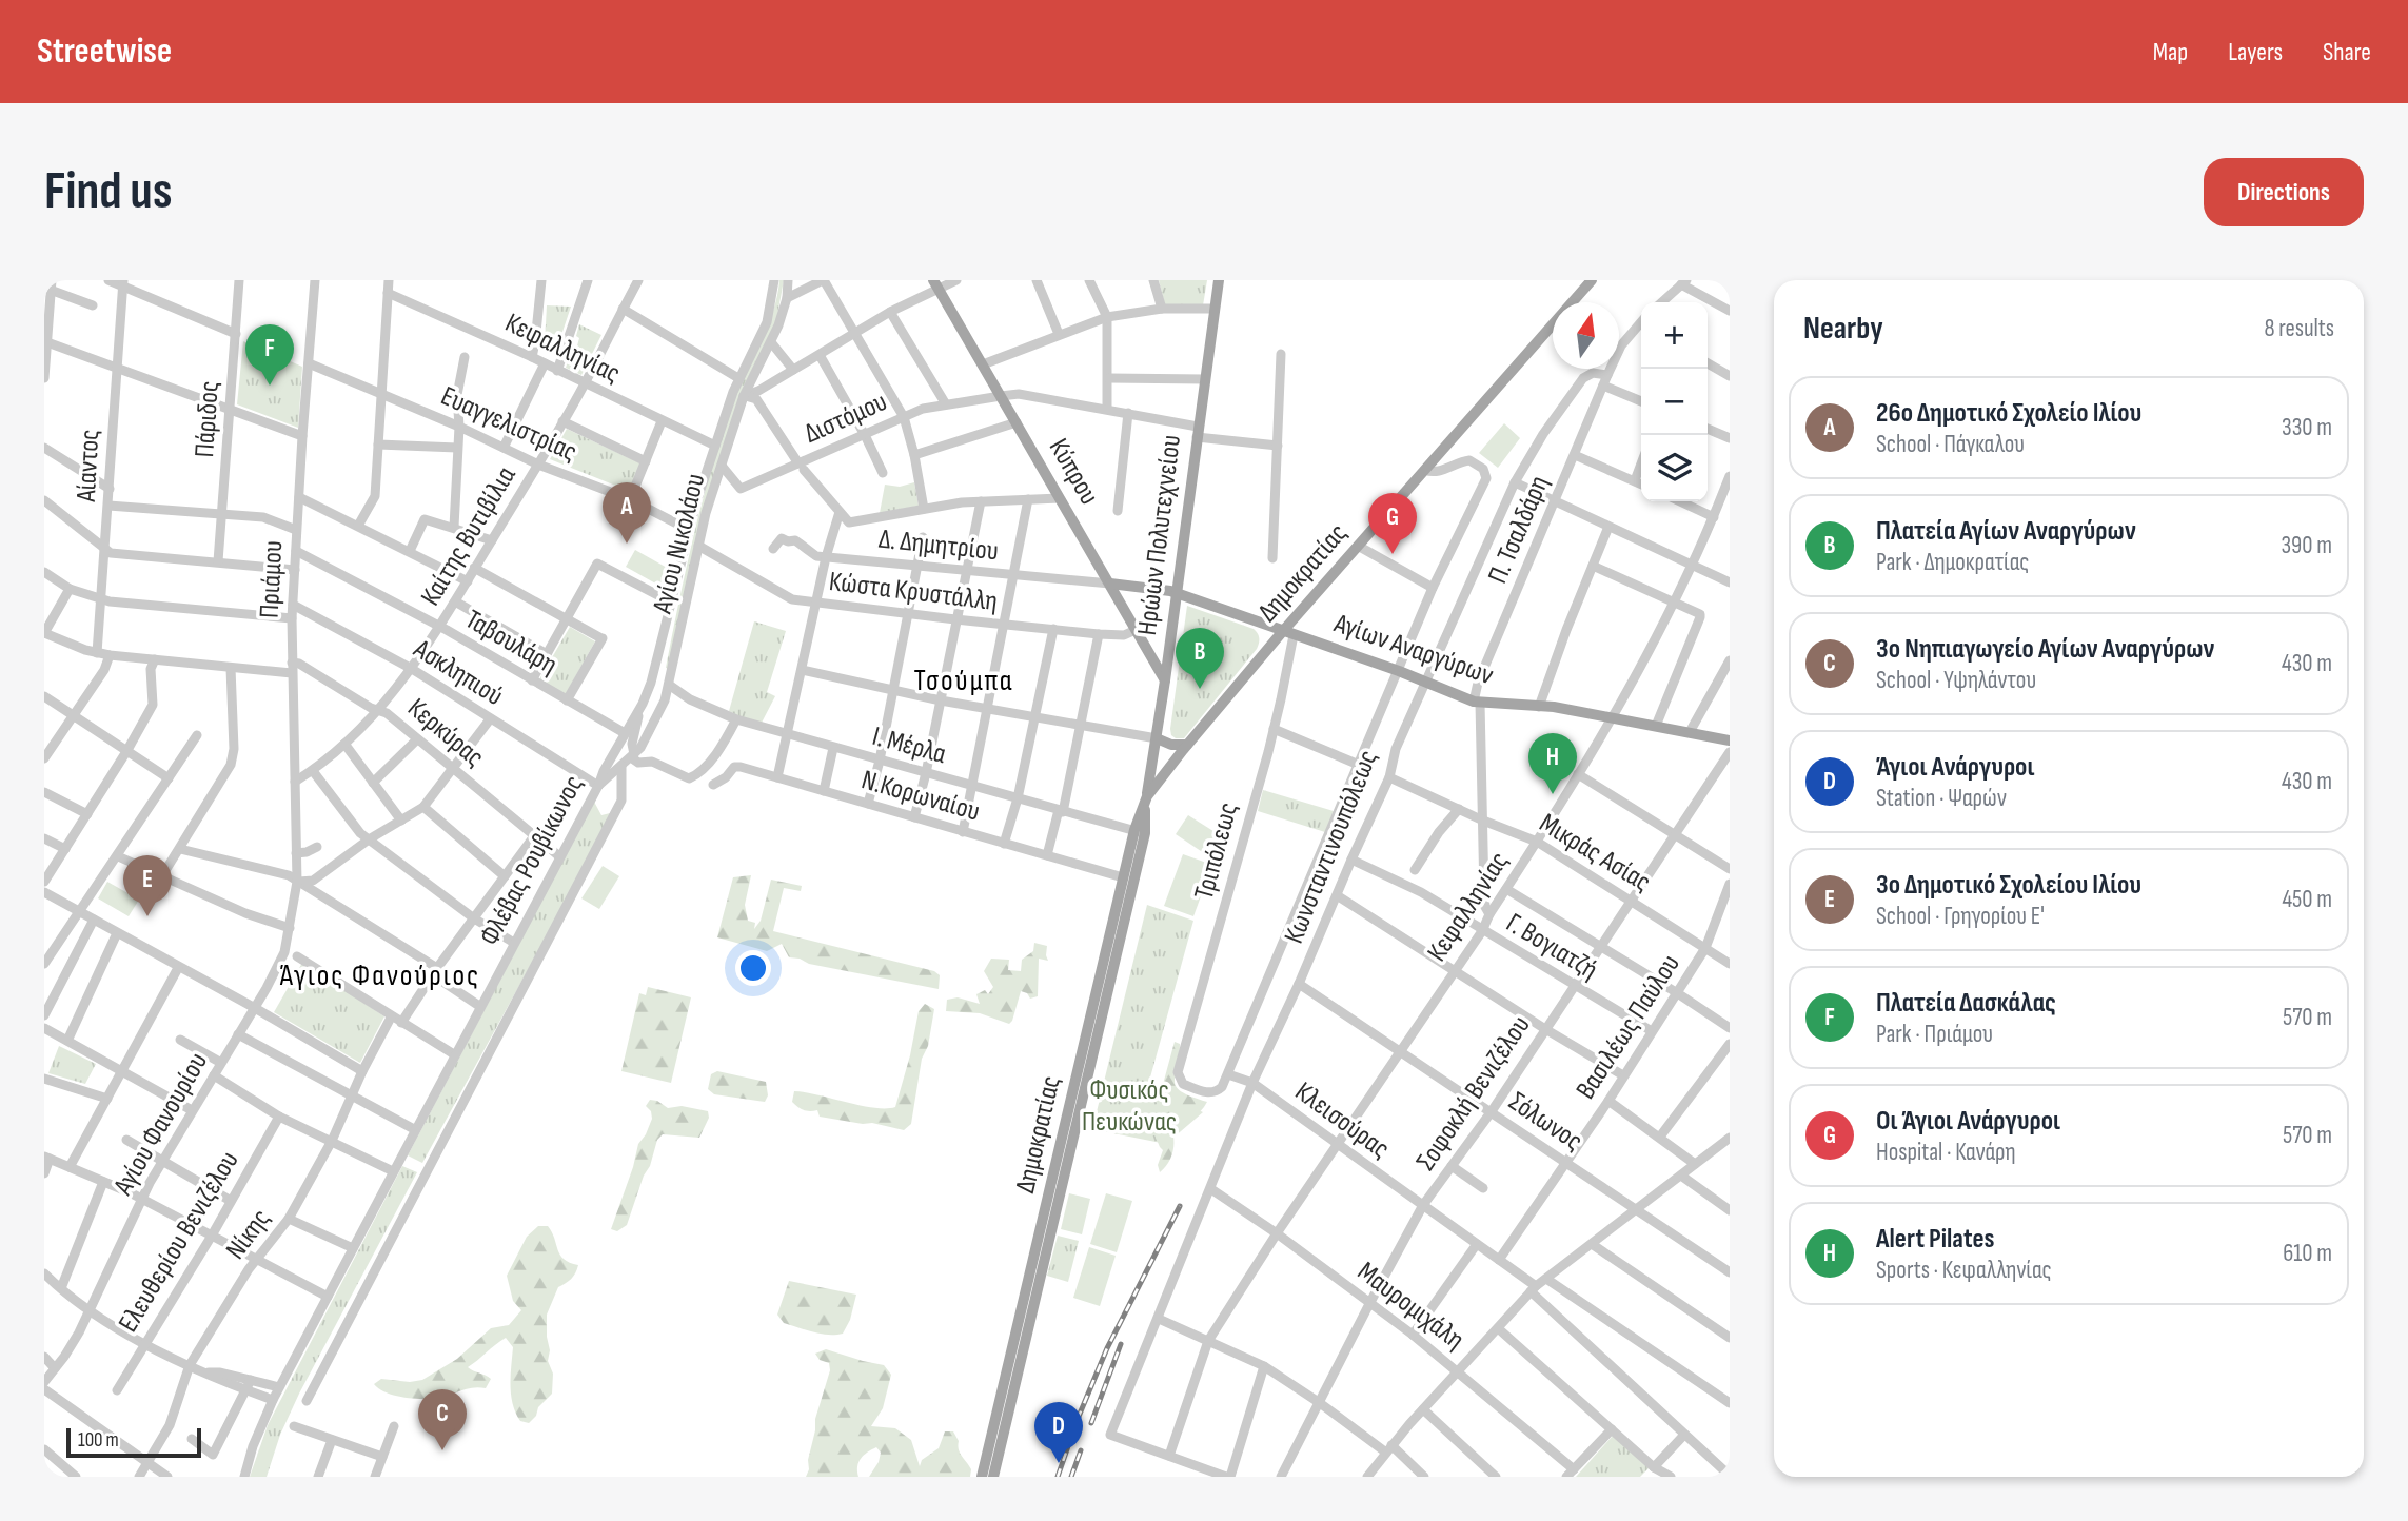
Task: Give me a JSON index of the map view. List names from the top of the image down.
{
  "streets": {
    "main road": [
      "Κύπρου",
      "Ηρώων Πολυτεχνείου",
      "Δημοκρατίας",
      "Αγίων Αναργύρων"
    ],
    "street": [
      "Κεφαλληνίας",
      "Διστόμου",
      "Πάριδος",
      "Ευαγγελιστρίας",
      "Αίαντος",
      "Π. Τσαλδάρη",
      "Καίτης Βυτιβίλια",
      "Αγίου Νικολάου",
      "Δ. Δημητρίου",
      "Πριάμου",
      "Κώστα Κρυστάλλη",
      "Ταβουλάρη",
      "Ασκληπιού",
      "Κερκύρας",
      "Ι. Μέρλα",
      "Ν.Κορωναίου",
      "Κωνσταντινουπόλεως",
      "Τριπόλεως",
      "Μικράς Ασίας",
      "Φλέβας Ρουβίκωνος",
      "Γ. Βογιατζή",
      "Βασιλέως Παύλου",
      "Σοφοκλή Βενιζέλου",
      "Κλεισούρας",
      "Σόλωνος",
      "Αγίου Φανουρίου",
      "Νίκης",
      "Ελευθερίου Βενιζέλου",
      "Μαυρομιχάλη"
    ]
  },
  "crossings": [
    ["Κεφαλληνίας", "Π. Τσαλδάρη"],
    ["Κεφαλληνίας", "Καίτης Βυτιβίλια"],
    ["Κεφαλληνίας", "Αγίων Αναργύρων"],
    ["Κεφαλληνίας", "Κωνσταντινουπόλεως"],
    ["Κεφαλληνίας", "Μικράς Ασίας"],
    ["Κεφαλληνίας", "Φλέβας Ρουβίκωνος"],
    ["Κεφαλληνίας", "Γ. Βογιατζή"],
    ["Κεφαλληνίας", "Κλεισούρας"],
    ["Κεφαλληνίας", "Σόλωνος"],
    ["Κεφαλληνίας", "Μαυρομιχάλη"],
    ["Διστόμου", "Κύπρου"],
    ["Διστόμου", "Ηρώων Πολυτεχνείου"],
    ["Διστόμου", "Αγίου Νικολάου"],
    ["Ευαγγελιστρίας", "Καίτης Βυτιβίλια"],
    ["Ευαγγελιστρίας", "Πριάμου"],
    ["Ευαγγελιστρίας", "Φλέβας Ρουβίκωνος"],
    ["Κύπρου", "Ηρώων Πολυτεχνείου"],
    ["Κύπρου", "Δ. Δημητρίου"],
    ["Κύπρου", "Κώστα Κρυστάλλη"],
    ["Κύπρου", "Αγίων Αναργύρων"],
    ["Π. Τσαλδάρη", "Αγίων Αναργύρων"],
    ["Π. Τσαλδάρη", "Κωνσταντινουπόλεως"],
    ["Π. Τσαλδάρη", "Μικράς Ασίας"],
    ["Ηρώων Πολυτεχνείου", "Δημοκρατίας"],
    ["Ηρώων Πολυτεχνείου", "Αγίων Αναργύρων"],
    ["Καίτης Βυτιβίλια", "Πριάμου"],
    ["Καίτης Βυτιβίλια", "Ταβουλάρη"],
    ["Καίτης Βυτιβίλια", "Ασκληπιού"],
    ["Καίτης Βυτιβίλια", "Κερκύρας"],
    ["Αγίου Νικολάου", "Κώστα Κρυστάλλη"],
    ["Αγίου Νικολάου", "Ασκληπιού"],
    ["Αγίου Νικολάου", "Ι. Μέρλα"],
    ["Αγίου Νικολάου", "Φλέβας Ρουβίκωνος"],
    ["Δ. Δημητρίου", "Αγίων Αναργύρων"],
    ["Δημοκρατίας", "Αγίων Αναργύρων"],
    ["Δημοκρατίας", "Ι. Μέρλα"],
    ["Δημοκρατίας", "Ν.Κορωναίου"],
    ["Δημοκρατίας", "Κωνσταντινουπόλεως"],
    ["Δημοκρατίας", "Τριπόλεως"],
    ["Πριάμου", "Ταβουλάρη"],
    ["Πριάμου", "Ασκληπιού"],
    ["Πριάμου", "Κερκύρας"],
    ["Πριάμου", "Αγίου Φανουρίου"],
    ["Ταβουλάρη", "Φλέβας Ρουβίκωνος"],
    ["Αγίων Αναργύρων", "Κωνσταντινουπόλεως"],
    ["Αγίων Αναργύρων", "Τριπόλεως"],
    ["Ασκληπιού", "Φλέβας Ρουβίκωνος"],
    ["Κερκύρας", "Φλέβας Ρουβίκωνος"],
    ["Κωνσταντινουπόλεως", "Τριπόλεως"],
    ["Κωνσταντινουπόλεως", "Μικράς Ασίας"],
    ["Κωνσταντινουπόλεως", "Γ. Βογιατζή"],
    ["Κωνσταντινουπόλεως", "Κλεισούρας"],
    ["Κωνσταντινουπόλεως", "Σόλωνος"],
    ["Κωνσταντινουπόλεως", "Μαυρομιχάλη"],
    ["Μικράς Ασίας", "Βασιλέως Παύλου"],
    ["Μικράς Ασίας", "Σοφοκλή Βενιζέλου"],
    ["Γ. Βογιατζή", "Βασιλέως Παύλου"],
    ["Γ. Βογιατζή", "Σοφοκλή Βενιζέλου"],
    ["Βασιλέως Παύλου", "Κλεισούρας"],
    ["Βασιλέως Παύλου", "Σόλωνος"],
    ["Σοφοκλή Βενιζέλου", "Κλεισούρας"],
    ["Σοφοκλή Βενιζέλου", "Σόλωνος"],
    ["Σοφοκλή Βενιζέλου", "Μαυρομιχάλη"]
  ],
  "districts": ["Τσούμπα", "Άγιος Φανούριος"],
  "parks": ["Φυσικός Πευκώνας"],
  "scale_bar": "100 m",
  "north": "top",
  "page": {
    "header": "Streetwise",
    "nav": ["Map", "Layers", "Share"],
    "buttons": "Directions",
    "title": "Find us",
    "heading": ["Nearby", "8 results"],
    "map_buttons": ["+", "−"],
    "pins": [
      "F",
      "A",
      "G",
      "B",
      "H",
      "E",
      "C",
      "D"
    ],
    "list": [
      {
        "mark": "A",
        "name": "26ο Δημοτικό Σχολείο Ιλίου",
        "note": "School · Πάγκαλου",
        "value": "330 m"
      },
      {
        "mark": "B",
        "name": "Πλατεία Αγίων Αναργύρων",
        "note": "Park · Δημοκρατίας",
        "value": "390 m"
      },
      {
        "mark": "C",
        "name": "3ο Νηπιαγωγείο Αγίων Αναργύρων",
        "note": "School · Υψηλάντου",
        "value": "430 m"
      },
      {
        "mark": "D",
        "name": "Άγιοι Ανάργυροι",
        "note": "Station · Ψαρών",
        "value": "430 m"
      },
      {
        "mark": "E",
        "name": "3ο Δημοτικό Σχολείου Ιλίου",
        "note": "School · Γρηγορίου Ε'",
        "value": "450 m"
      },
      {
        "mark": "F",
        "name": "Πλατεία Δασκάλας",
        "note": "Park · Πριάμου",
        "value": "570 m"
      },
      {
        "mark": "G",
        "name": "Οι Άγιοι Ανάργυροι",
        "note": "Hospital · Κανάρη",
        "value": "570 m"
      },
      {
        "mark": "H",
        "name": "Alert Pilates",
        "note": "Sports · Κεφαλληνίας",
        "value": "610 m"
      }
    ],
    "scale": "100 m"
  }
}
